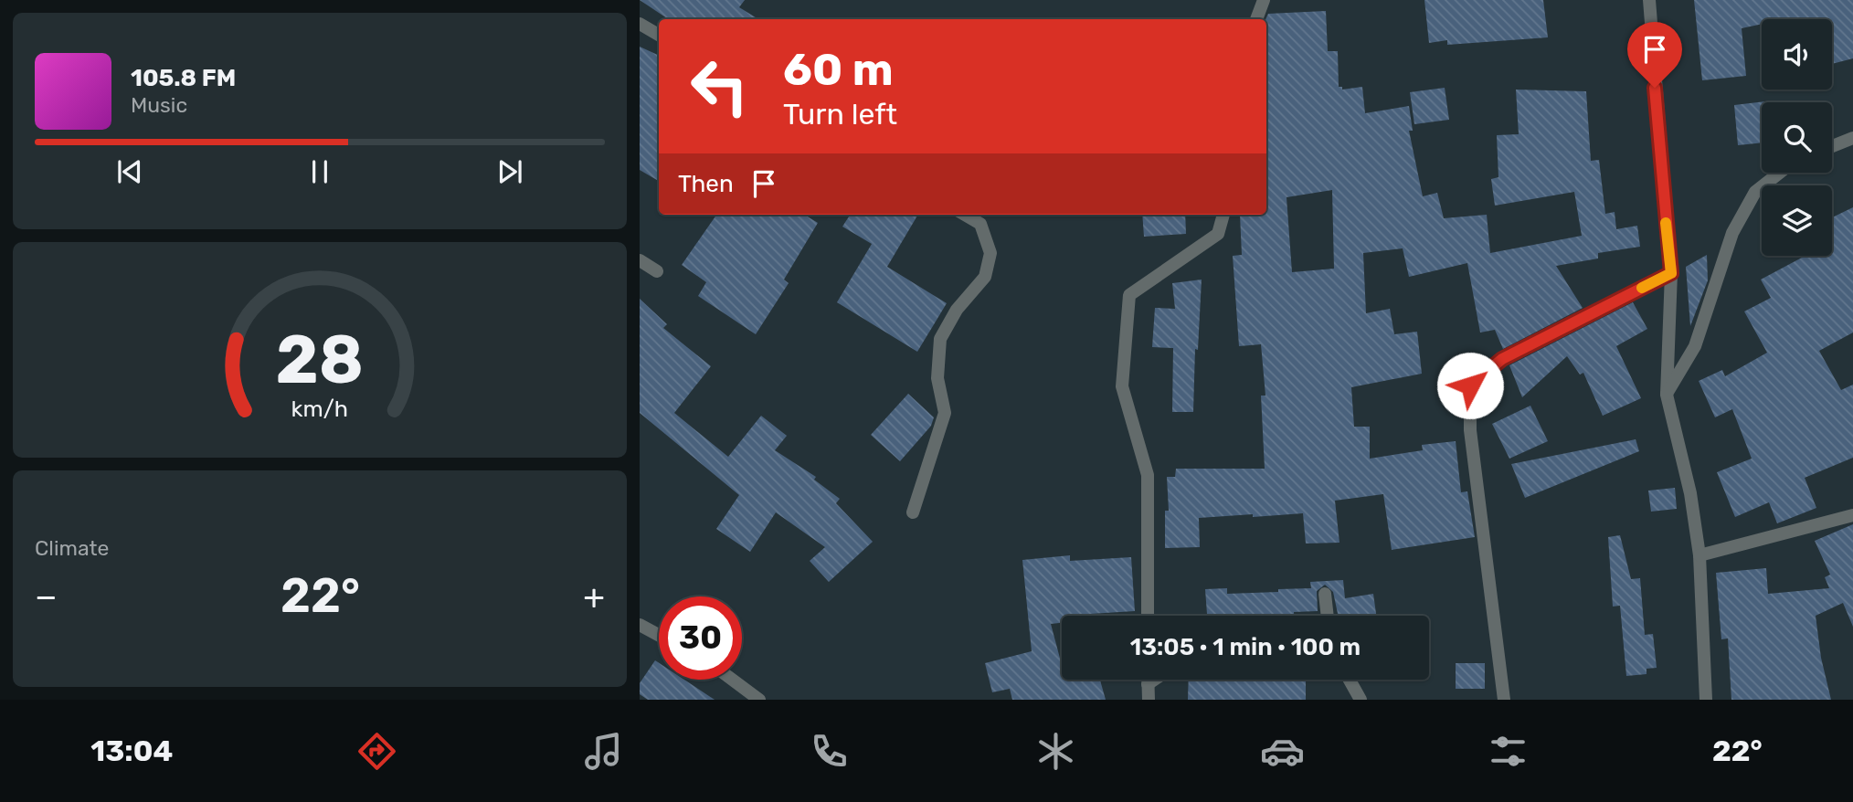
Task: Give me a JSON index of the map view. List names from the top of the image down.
{
  "page": {
    "turn": ["60 m", "Turn left"],
    "song": ["105.8 FM", "Music"],
    "then": "Then",
    "tile": "Climate",
    "heat": ["−", "22°", "+"],
    "limit": "30",
    "trip": "13:05 · 1 min · 100 m",
    "tabs": ["13:04", "22°"],
    "gauge": ["28", "km/h"]
  }
}
